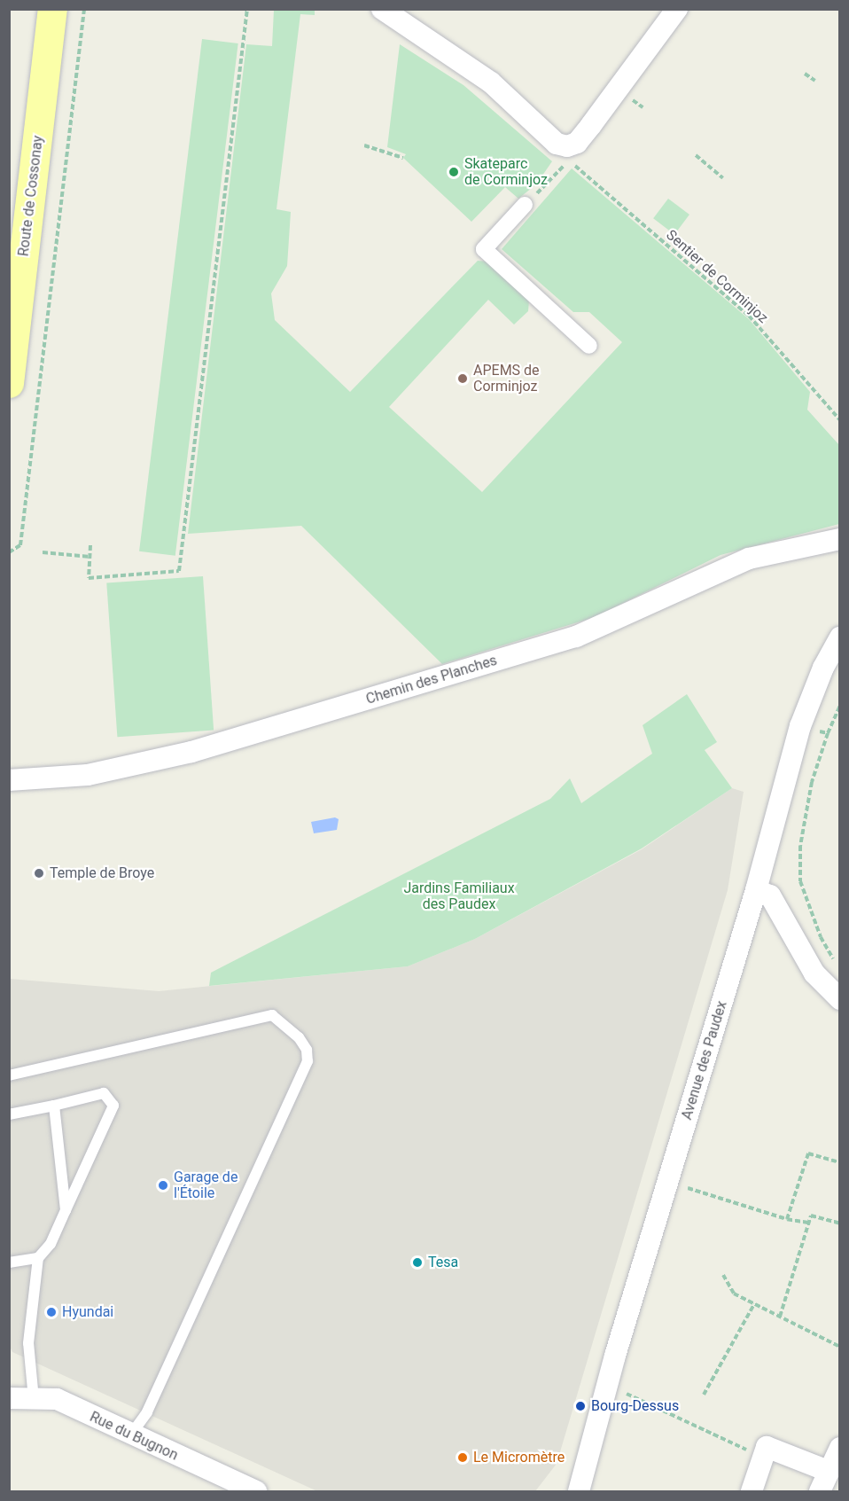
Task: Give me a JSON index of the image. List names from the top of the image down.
{
  "streets": {
    "main road": ["Route de Cossonay"],
    "street": ["Chemin des Planches", "Avenue des Paudex", "Rue du Bugnon"],
    "path": ["Sentier de Corminjoz"]
  },
  "parks": ["Jardins Familiaux des Paudex"],
  "places": [
    "Skateparc de Corminjoz",
    "APEMS de Corminjoz",
    "Temple de Broye",
    "Garage de l'Étoile",
    "Tesa",
    "Hyundai",
    "Bourg-Dessus",
    "Le Micromètre"
  ]
}
